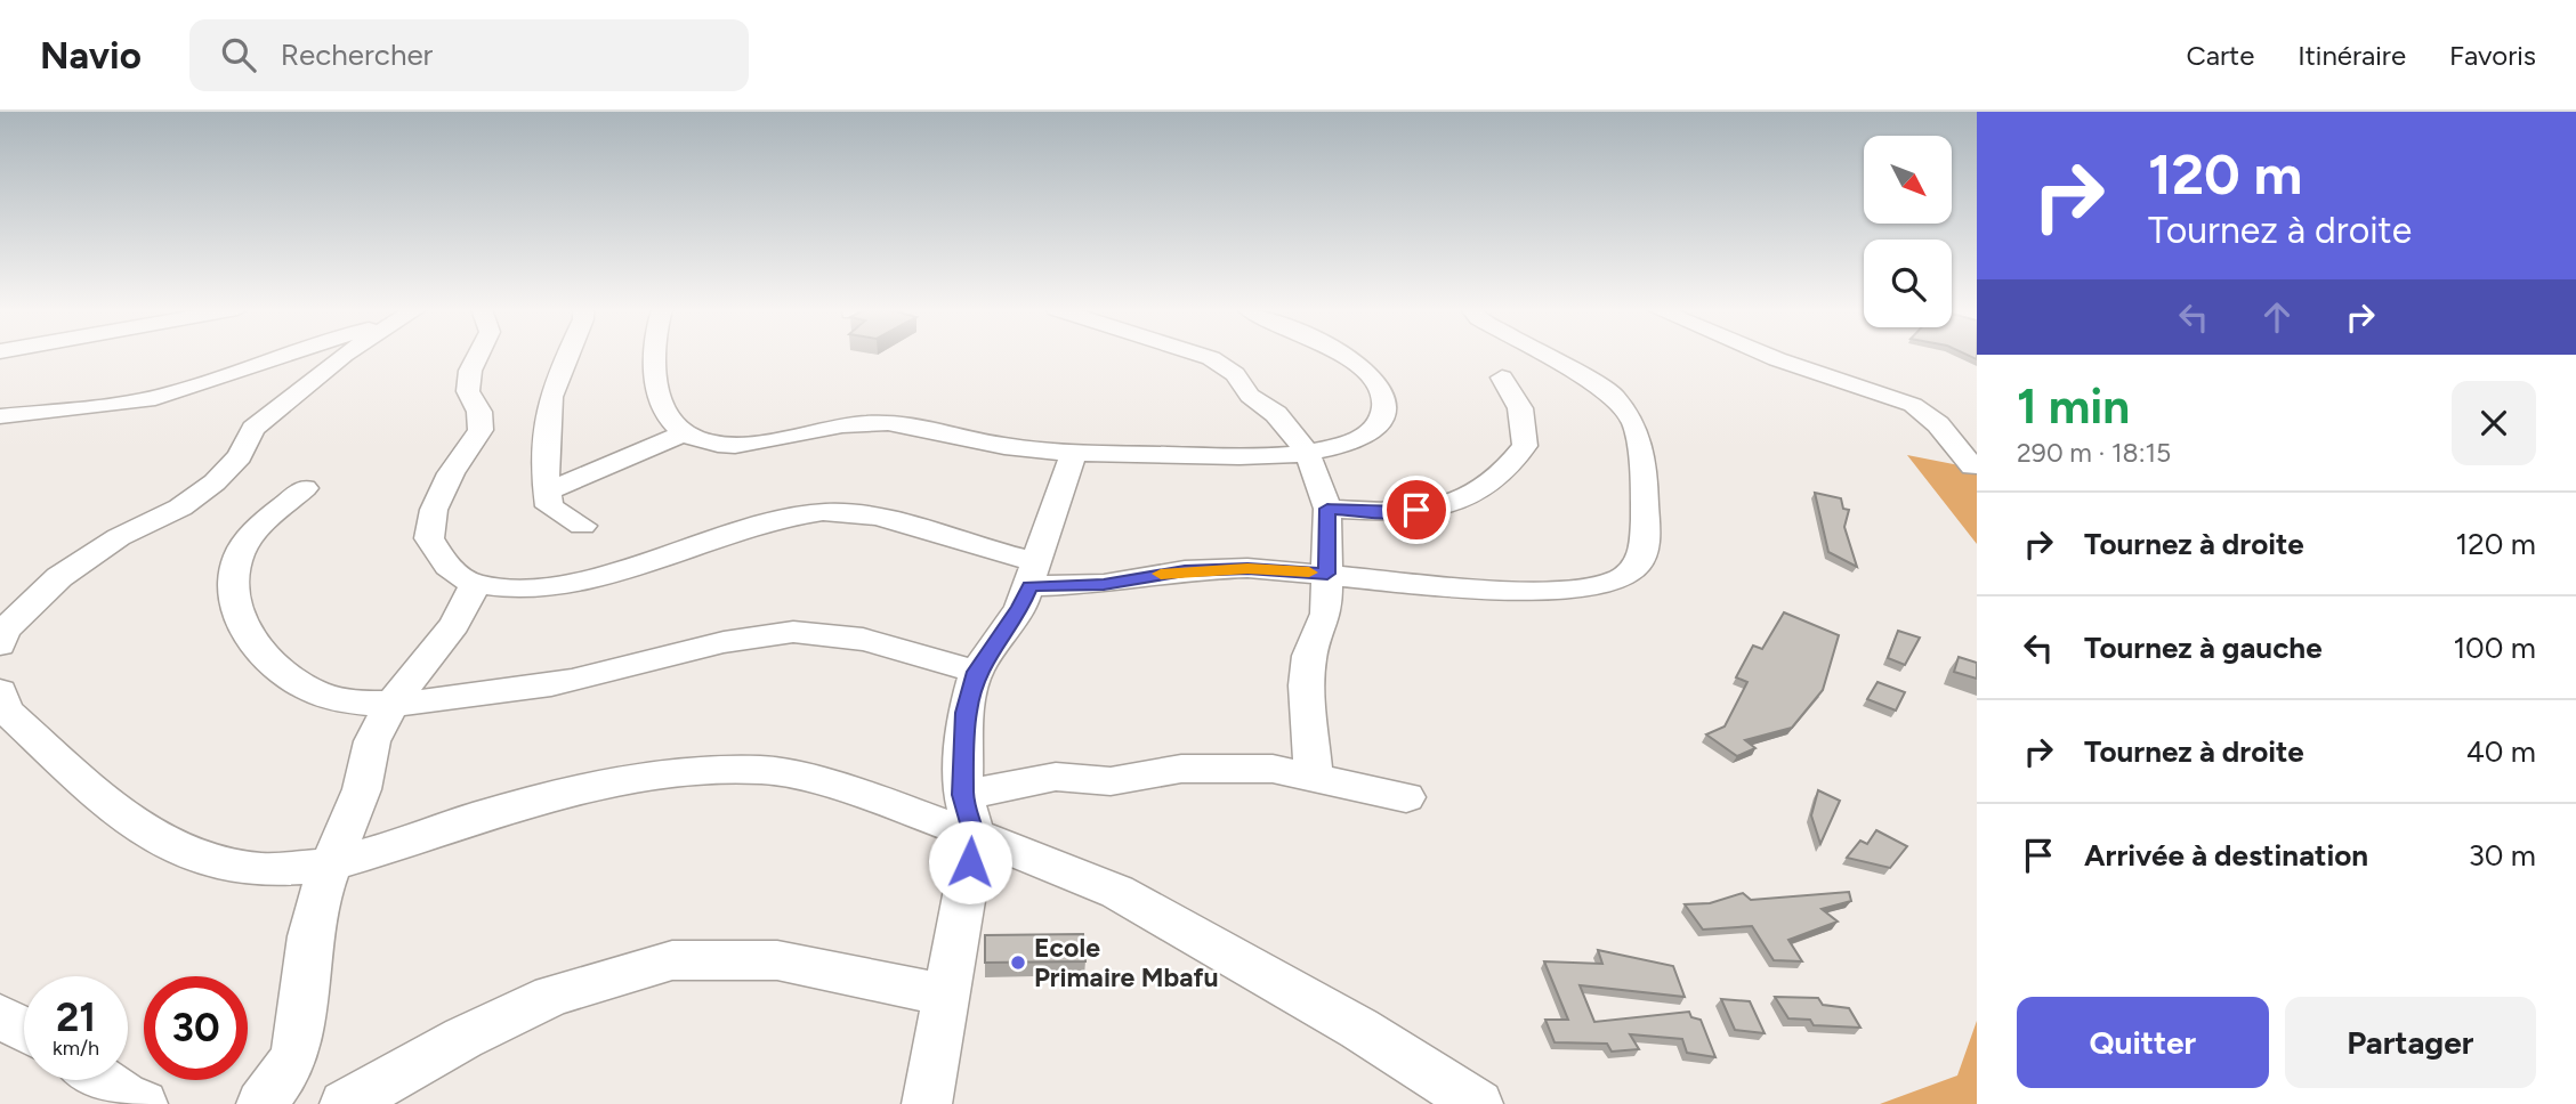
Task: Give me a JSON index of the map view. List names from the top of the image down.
{
  "places": ["Ecole Primaire Mbafu"],
  "north": "bottom right",
  "page": {
    "header": "Navio",
    "search": "Rechercher",
    "nav": ["Carte", "Itinéraire", "Favoris"],
    "turn": ["120 m", "Tournez à droite"],
    "heading": ["1 min", "290 m · 18:15"],
    "list": [
      {
        "name": "Tournez à droite",
        "value": "120 m"
      },
      {
        "name": "Tournez à gauche",
        "value": "100 m"
      },
      {
        "name": "Tournez à droite",
        "value": "40 m"
      },
      {
        "name": "Arrivée à destination",
        "value": "30 m"
      }
    ],
    "speed": "21 km/h",
    "limit": "30",
    "buttons": ["Quitter", "Partager"]
  }
}
